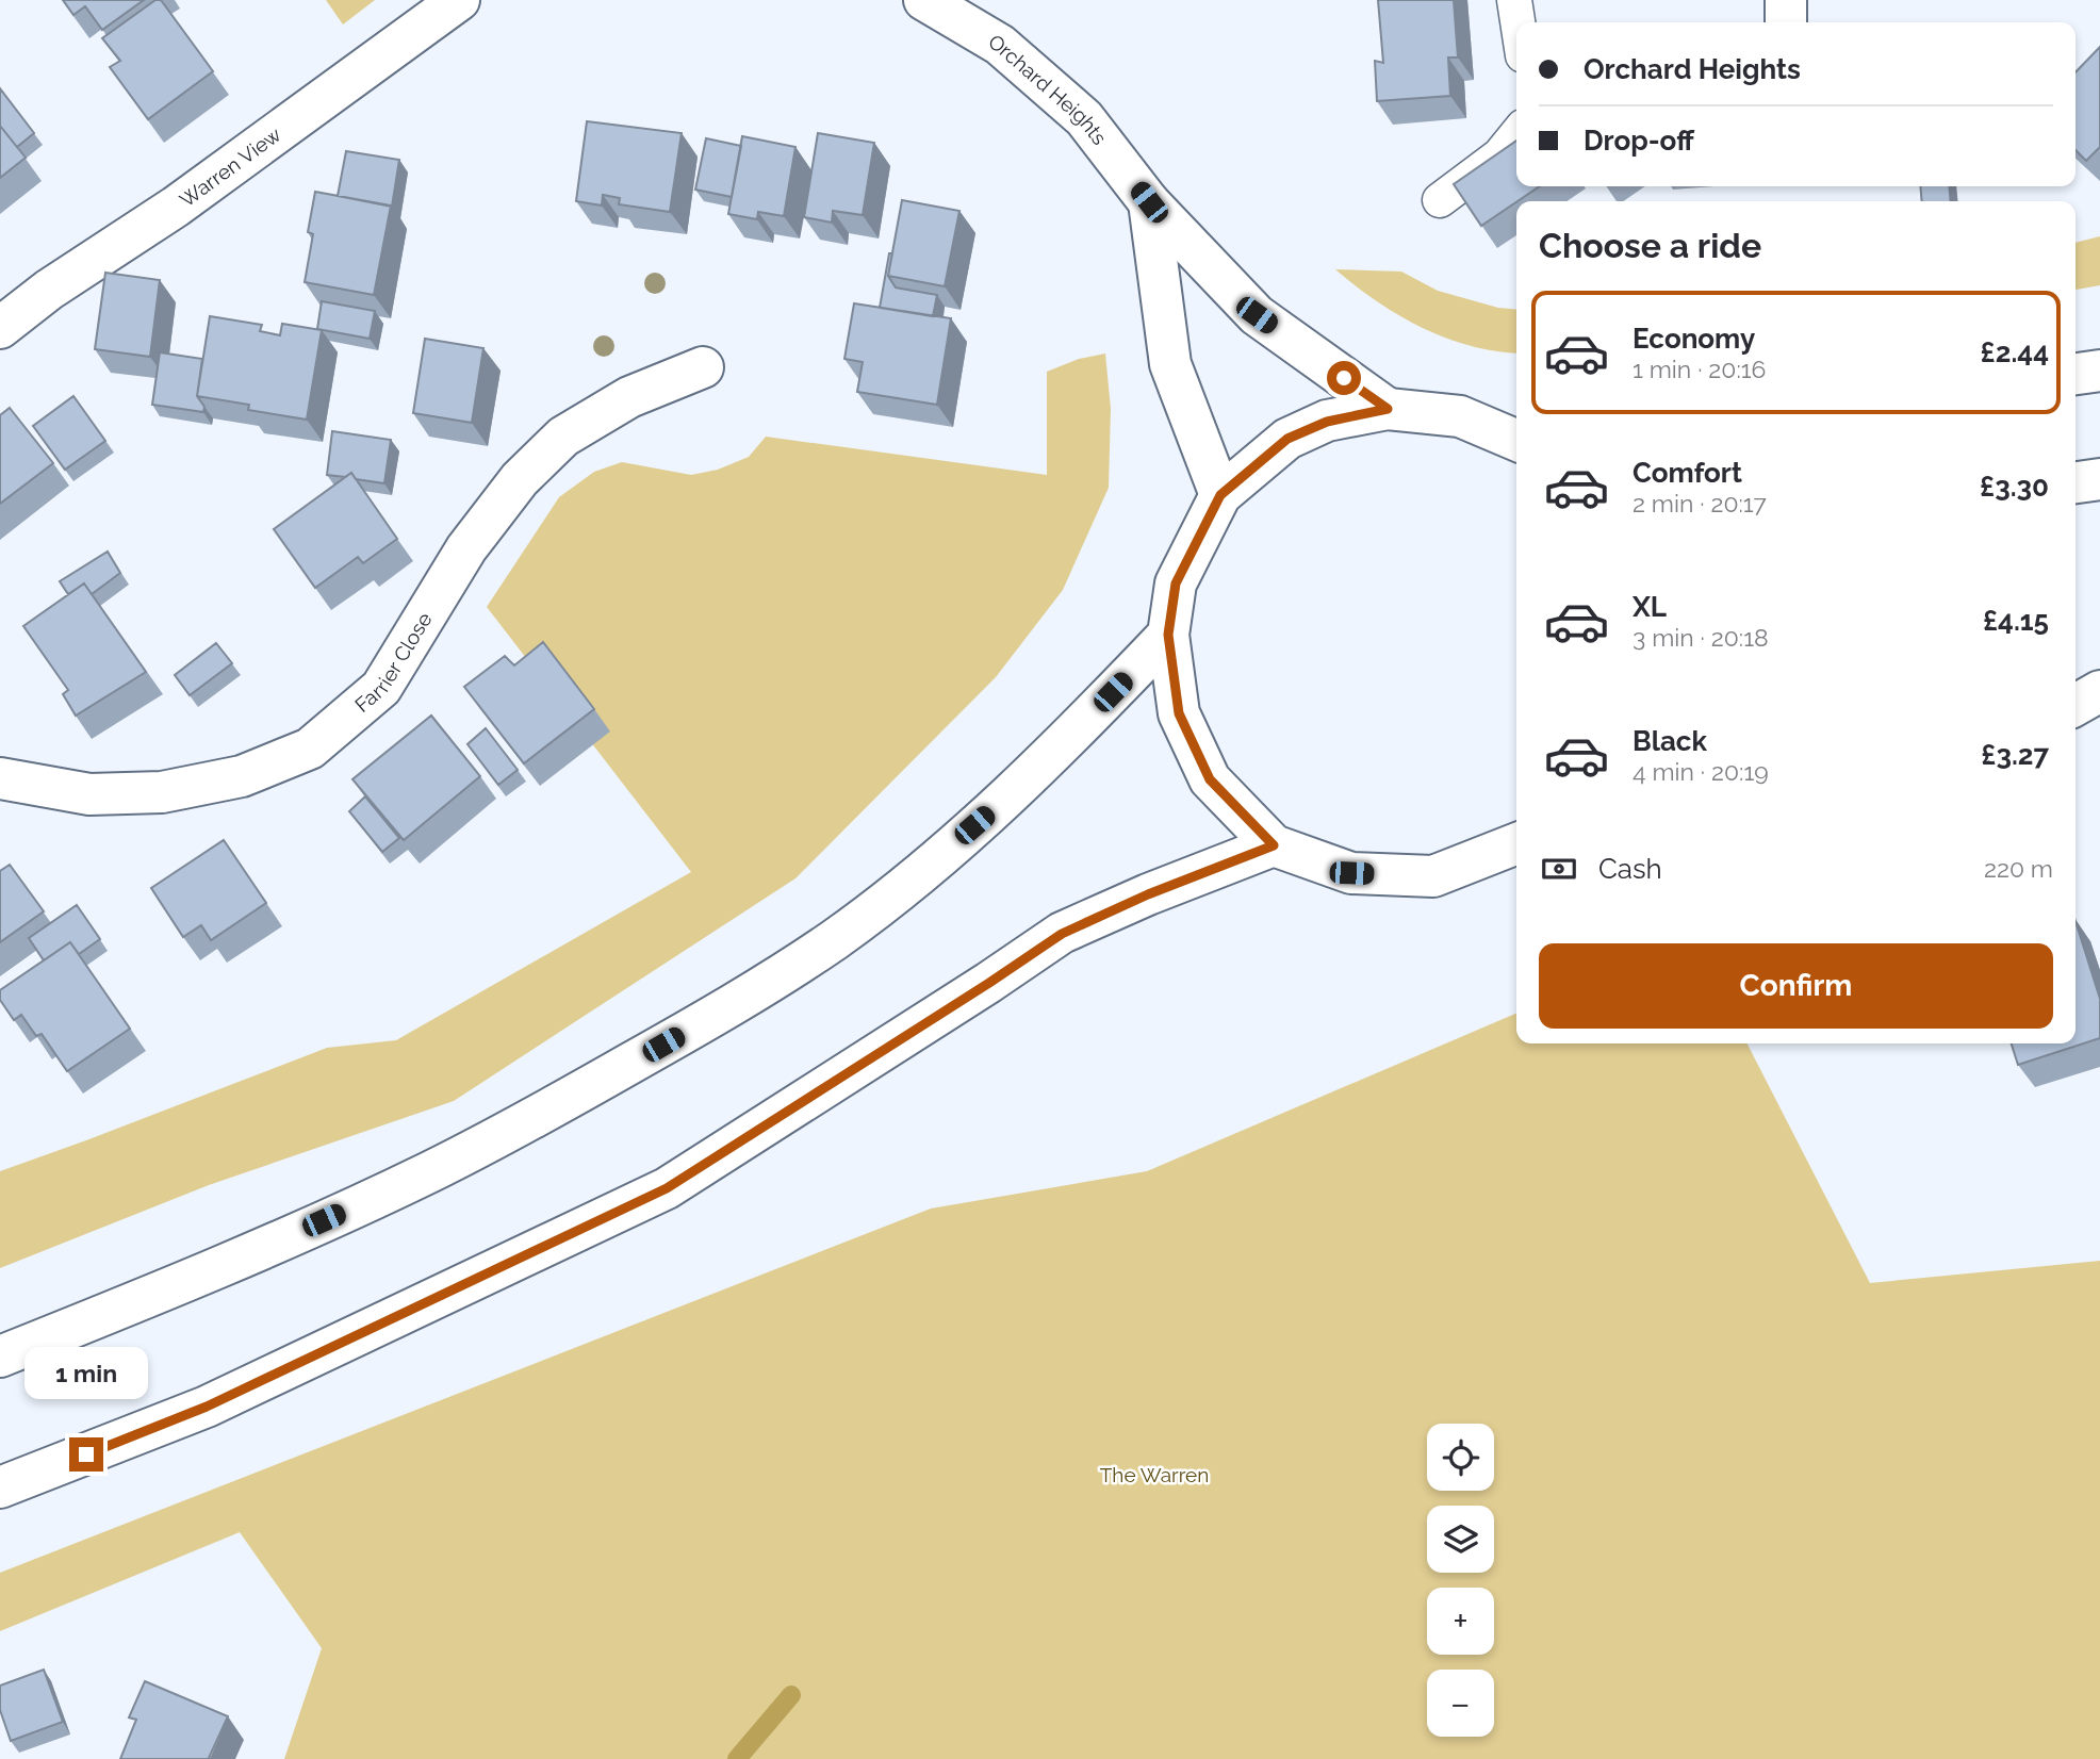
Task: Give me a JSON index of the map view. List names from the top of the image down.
{
  "streets": {
    "main road": ["Orchard Heights", "Warren View", "Farrier Close"]
  },
  "parks": ["The Warren"],
  "page": {
    "banner": ["Orchard Heights", "Drop-off"],
    "heading": "Choose a ride",
    "list": [
      {
        "name": "Economy",
        "note": "1 min · 20:16",
        "value": "£2.44"
      },
      {
        "name": "Comfort",
        "note": "2 min · 20:17",
        "value": "£3.30"
      },
      {
        "name": "XL",
        "note": "3 min · 20:18",
        "value": "£4.15"
      },
      {
        "name": "Black",
        "note": "4 min · 20:19",
        "value": "£3.27"
      }
    ],
    "pay": ["Cash", "220 m"],
    "buttons": "Confirm",
    "bubble": "1 min",
    "map_buttons": ["+", "−"]
  }
}
